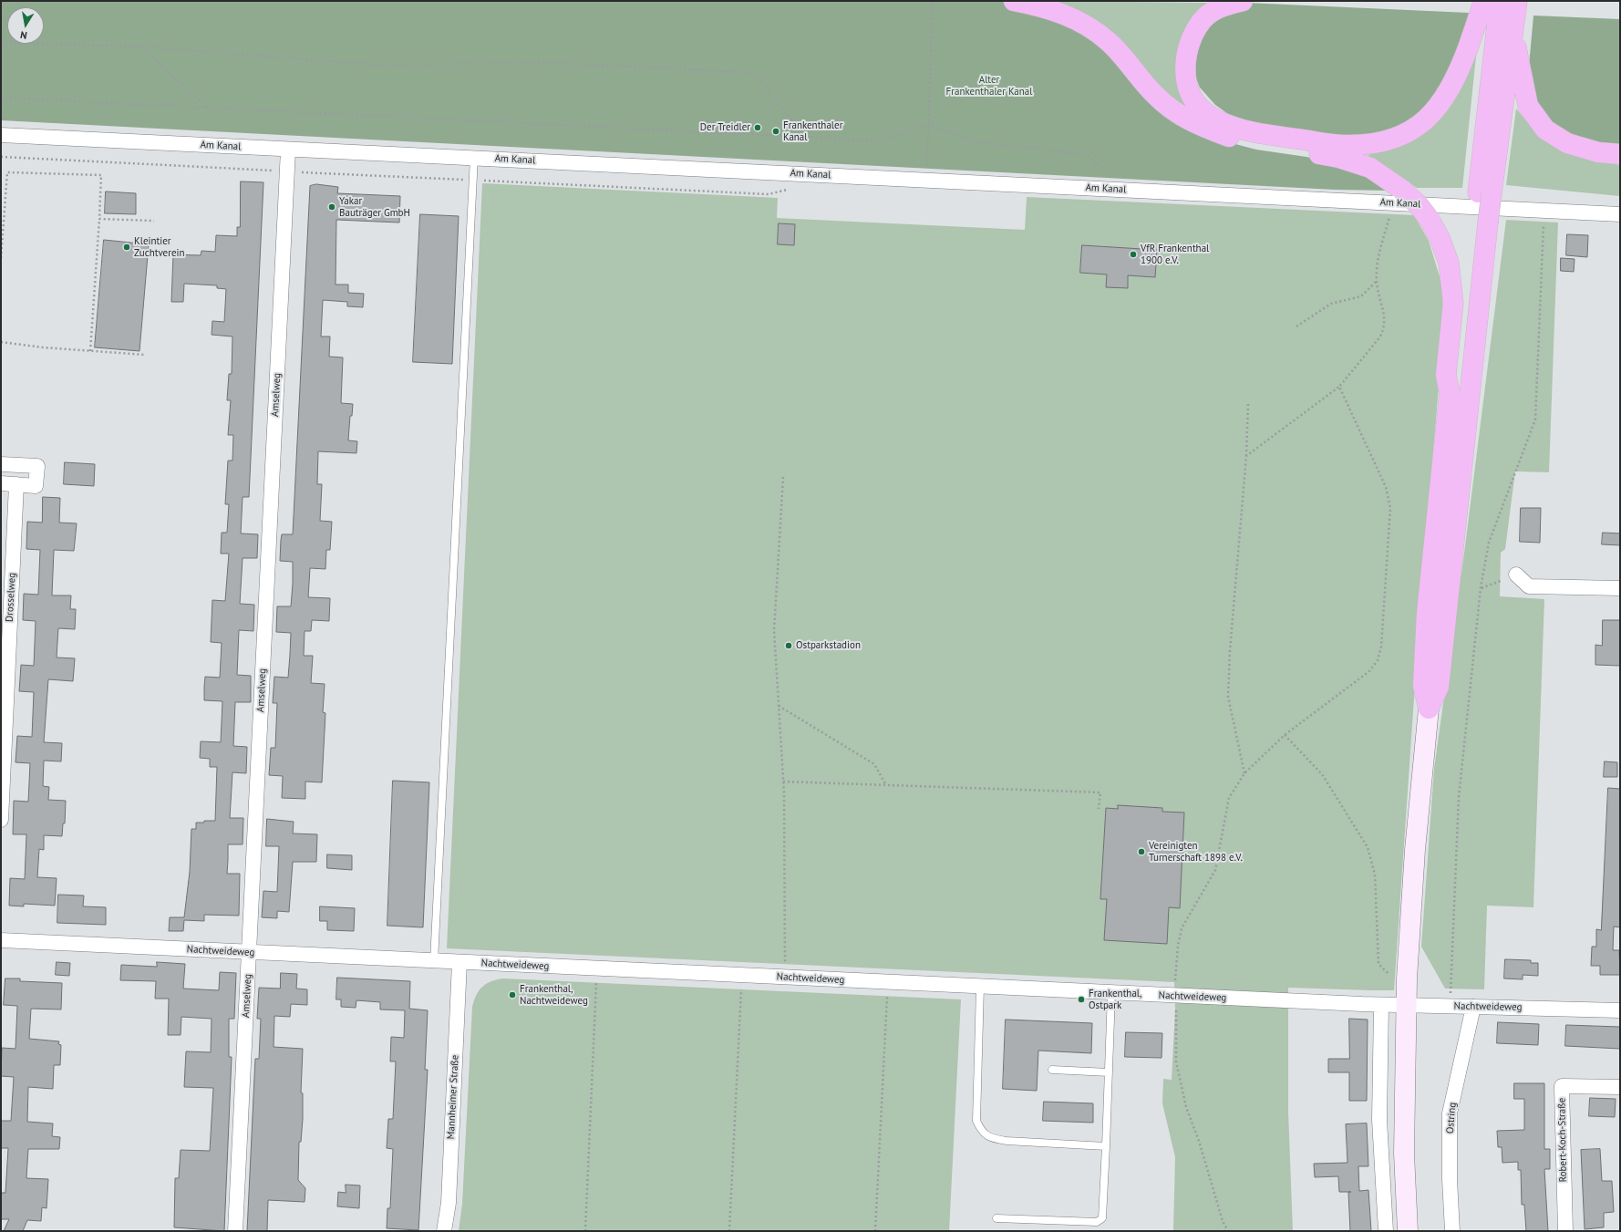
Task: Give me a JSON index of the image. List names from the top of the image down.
{
  "streets": {
    "street": [
      "Am Kanal",
      "Amselweg",
      "Drosselweg",
      "Nachtweideweg",
      "Mannheimer Straße",
      "Ostring",
      "Robert-Koch-Straße"
    ]
  },
  "crossings": [
    ["Am Kanal", "Amselweg"],
    ["Amselweg", "Nachtweideweg"],
    ["Nachtweideweg", "Mannheimer Straße"],
    ["Nachtweideweg", "Ostring"]
  ],
  "parks": ["Alter Frankenthaler Kanal"],
  "places": [
    "Der Treidler",
    "Frankenthaler Kanal",
    "Yakar Bauträger GmbH",
    "Kleintier Zuchtverein",
    "VfR Frankenthal 1900 e.V.",
    "Ostparkstadion",
    "Vereinigten Turnerschaft 1898 e.V.",
    "Frankenthal, Nachtweideweg",
    "Frankenthal, Ostpark"
  ],
  "north": "bottom"
}
